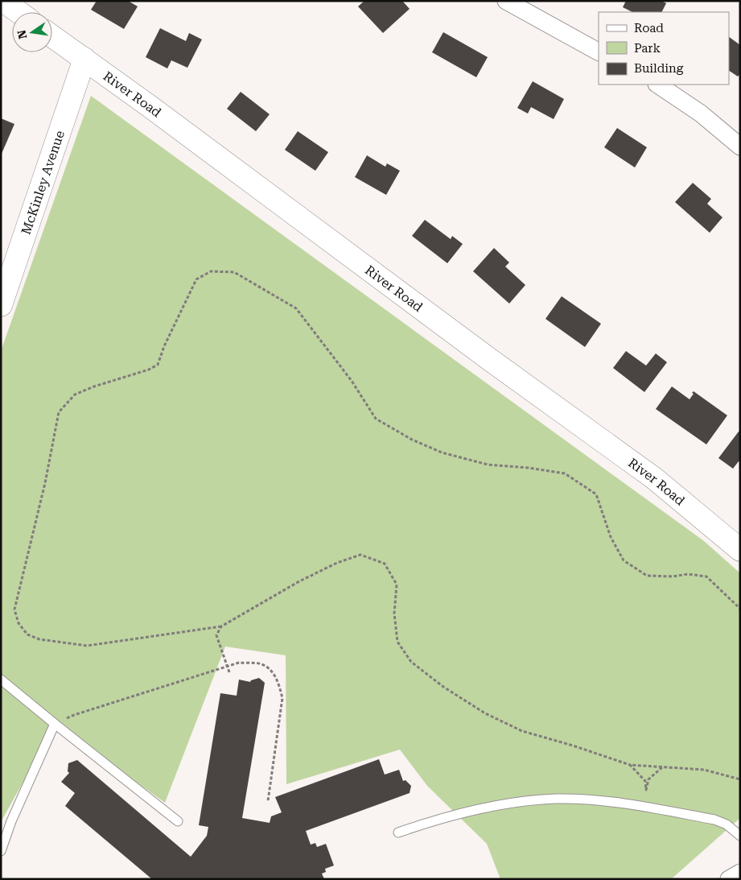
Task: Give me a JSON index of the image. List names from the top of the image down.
{
  "streets": {
    "street": ["River Road", "McKinley Avenue"]
  },
  "crossings": [
    ["River Road", "McKinley Avenue"]
  ],
  "legend": ["Road", "Park", "Building"],
  "north": "left"
}
